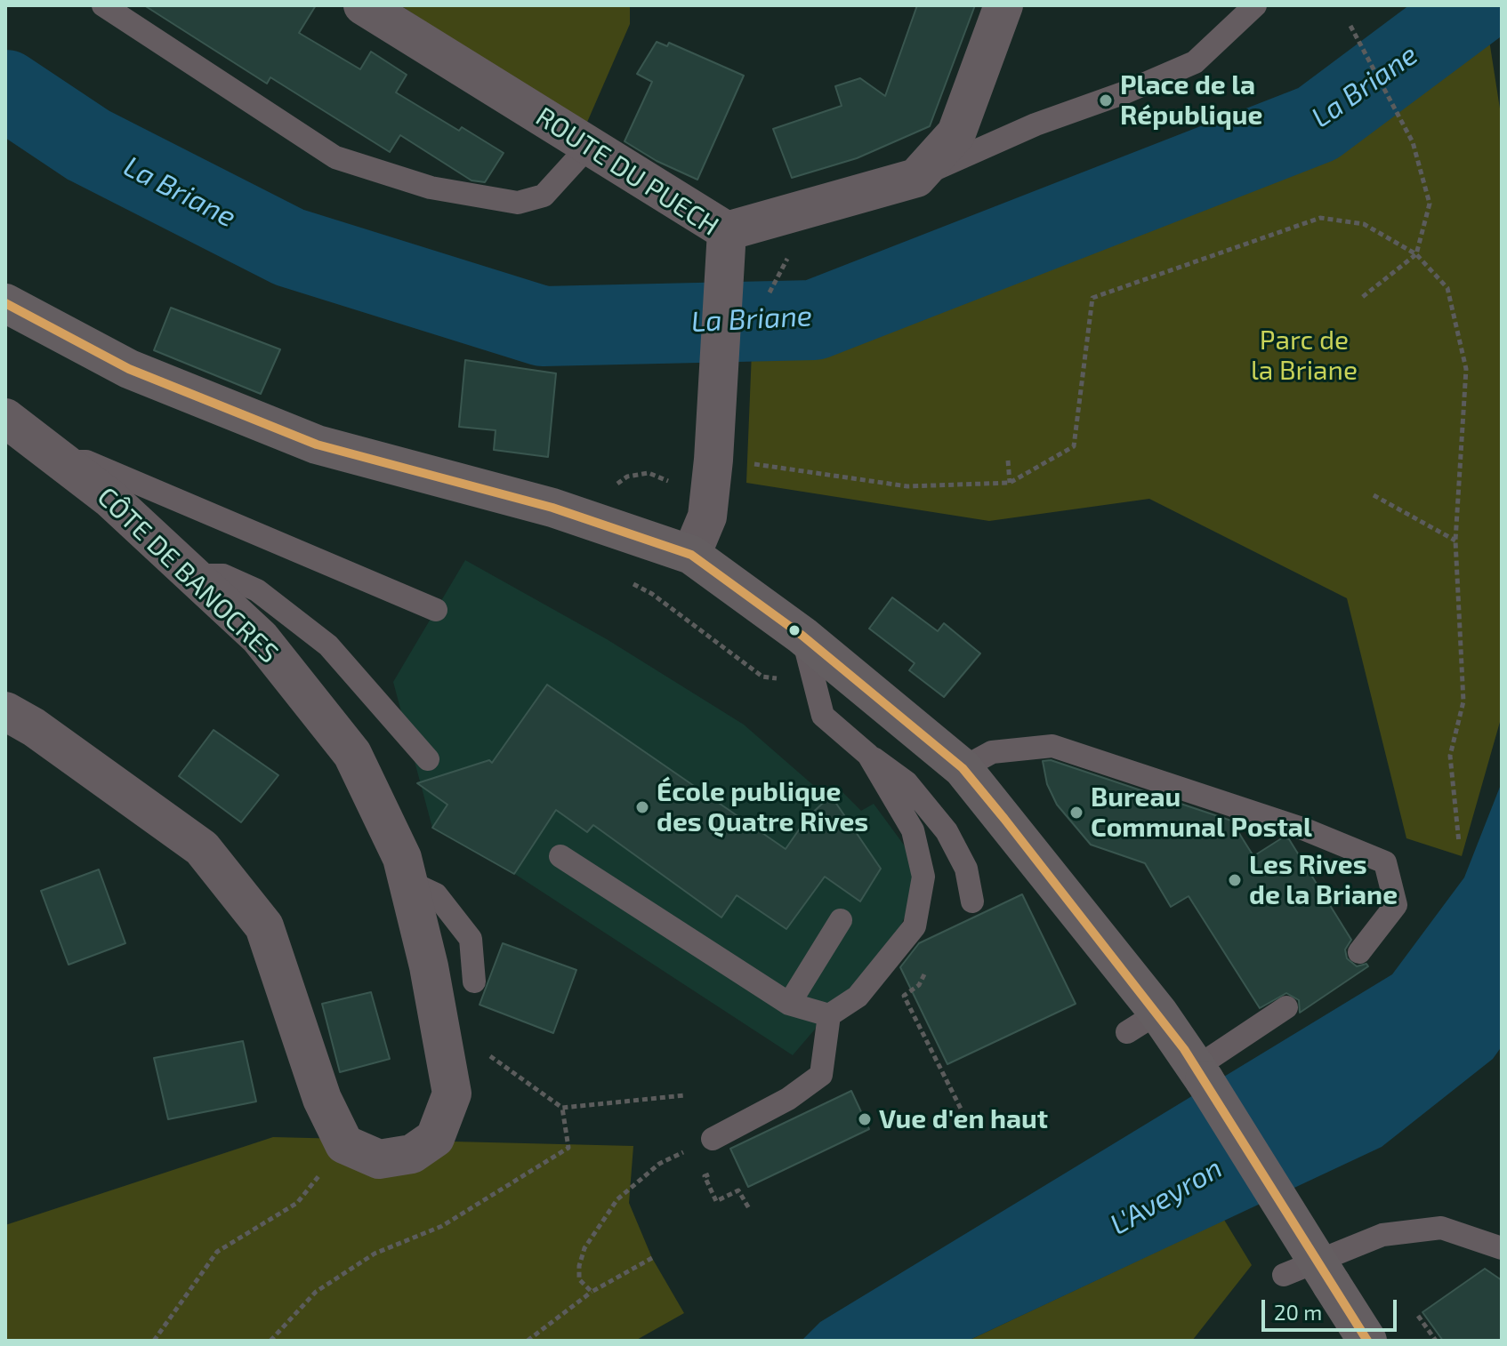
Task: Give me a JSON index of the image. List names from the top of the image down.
{
  "streets": {
    "street": ["ROUTE DU PUECH", "CÔTE DE BANOCRES"]
  },
  "water": ["La Briane", "L'Aveyron"],
  "parks": ["Parc de la Briane"],
  "places": [
    "Place de la République",
    "École publique des Quatre Rives",
    "Bureau Communal Postal",
    "Les Rives de la Briane",
    "Vue d'en haut"
  ],
  "scale_bar": "20 m"
}
